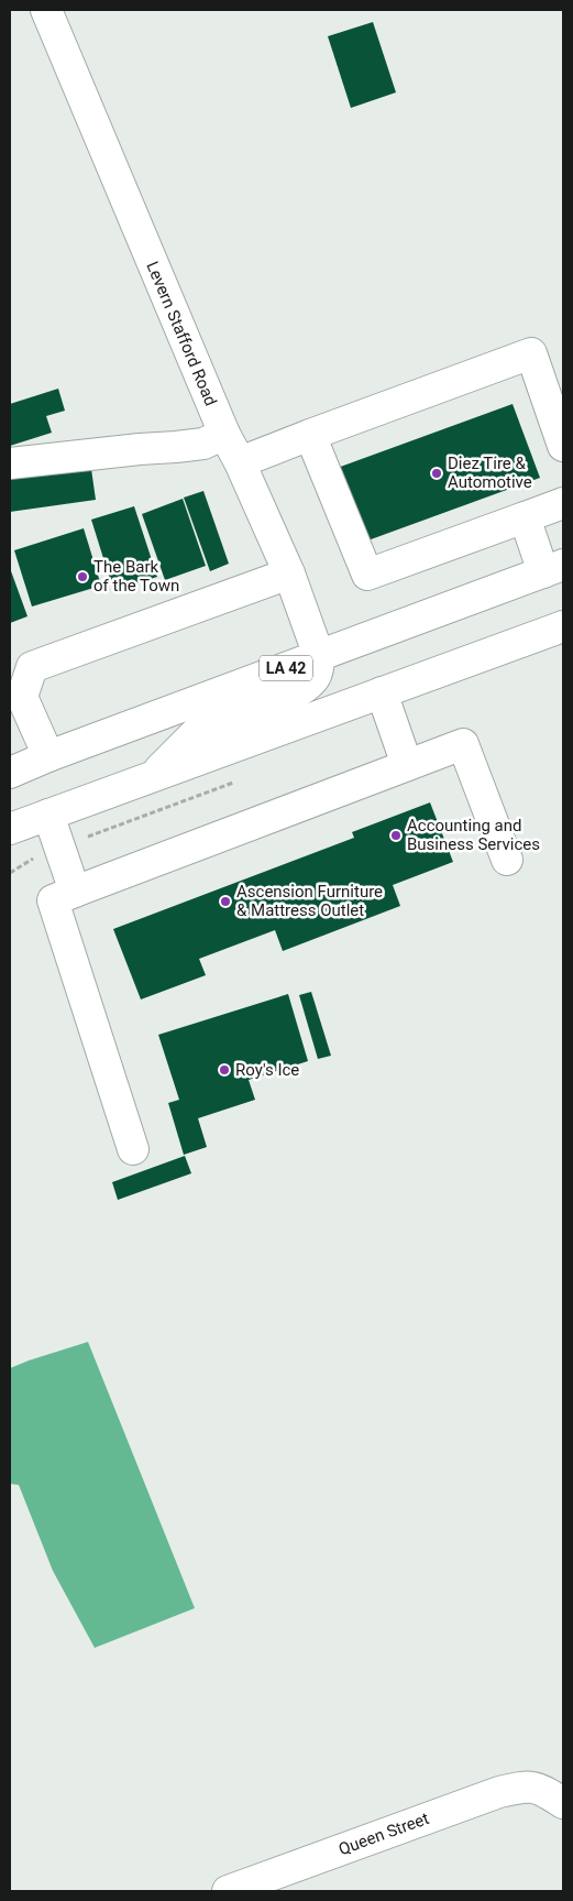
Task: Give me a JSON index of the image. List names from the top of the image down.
{
  "streets": {
    "main road": ["Levern Stafford Road", "LA 42", "Queen Street"]
  },
  "crossings": [
    ["Levern Stafford Road", "LA 42"]
  ],
  "places": [
    "Diez Tire & Automotive",
    "The Bark of the Town",
    "Accounting and Business Services",
    "Ascension Furniture & Mattress Outlet",
    "Roy's Ice"
  ]
}
